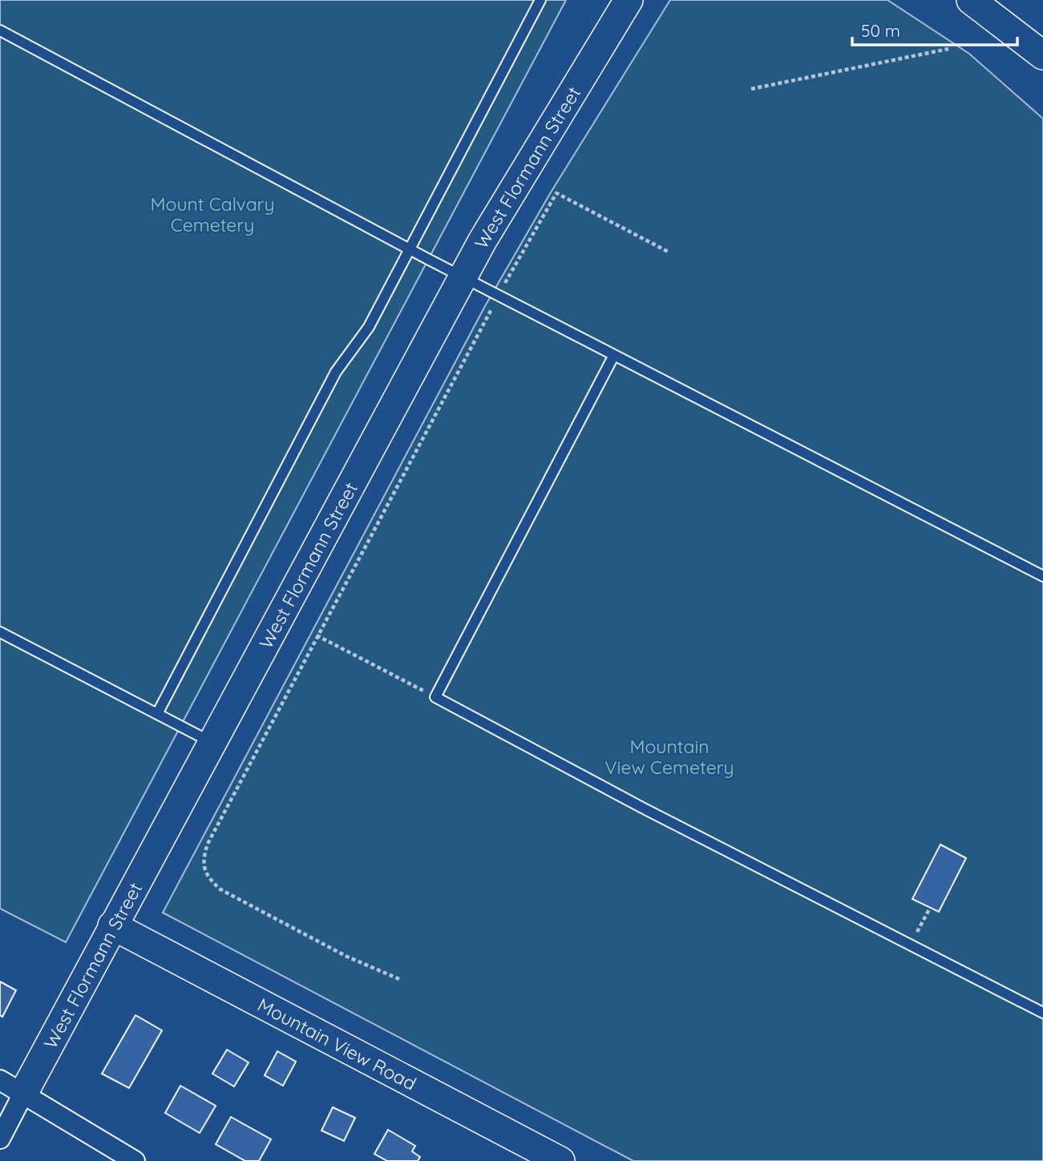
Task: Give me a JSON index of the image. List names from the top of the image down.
{
  "streets": {
    "street": ["West Flormann Street", "Mountain View Road"]
  },
  "crossings": [
    ["West Flormann Street", "Mountain View Road"]
  ],
  "parks": ["Mount Calvary Cemetery", "Mountain View Cemetery"],
  "scale_bar": "50 m"
}
